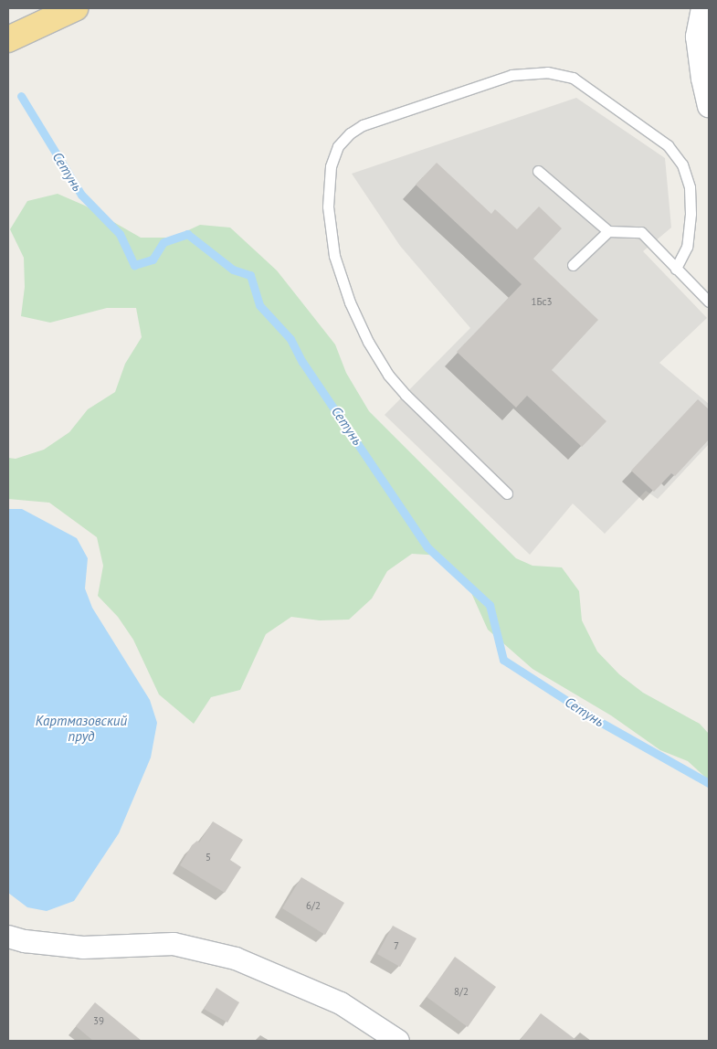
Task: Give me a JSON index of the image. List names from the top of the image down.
{
  "water": ["Сетунь", "Картмазовский пруд"],
  "house_numbers": [
    "1Бс3",
    "5",
    "6/2",
    "7",
    "8/2",
    "39"
  ]
}
